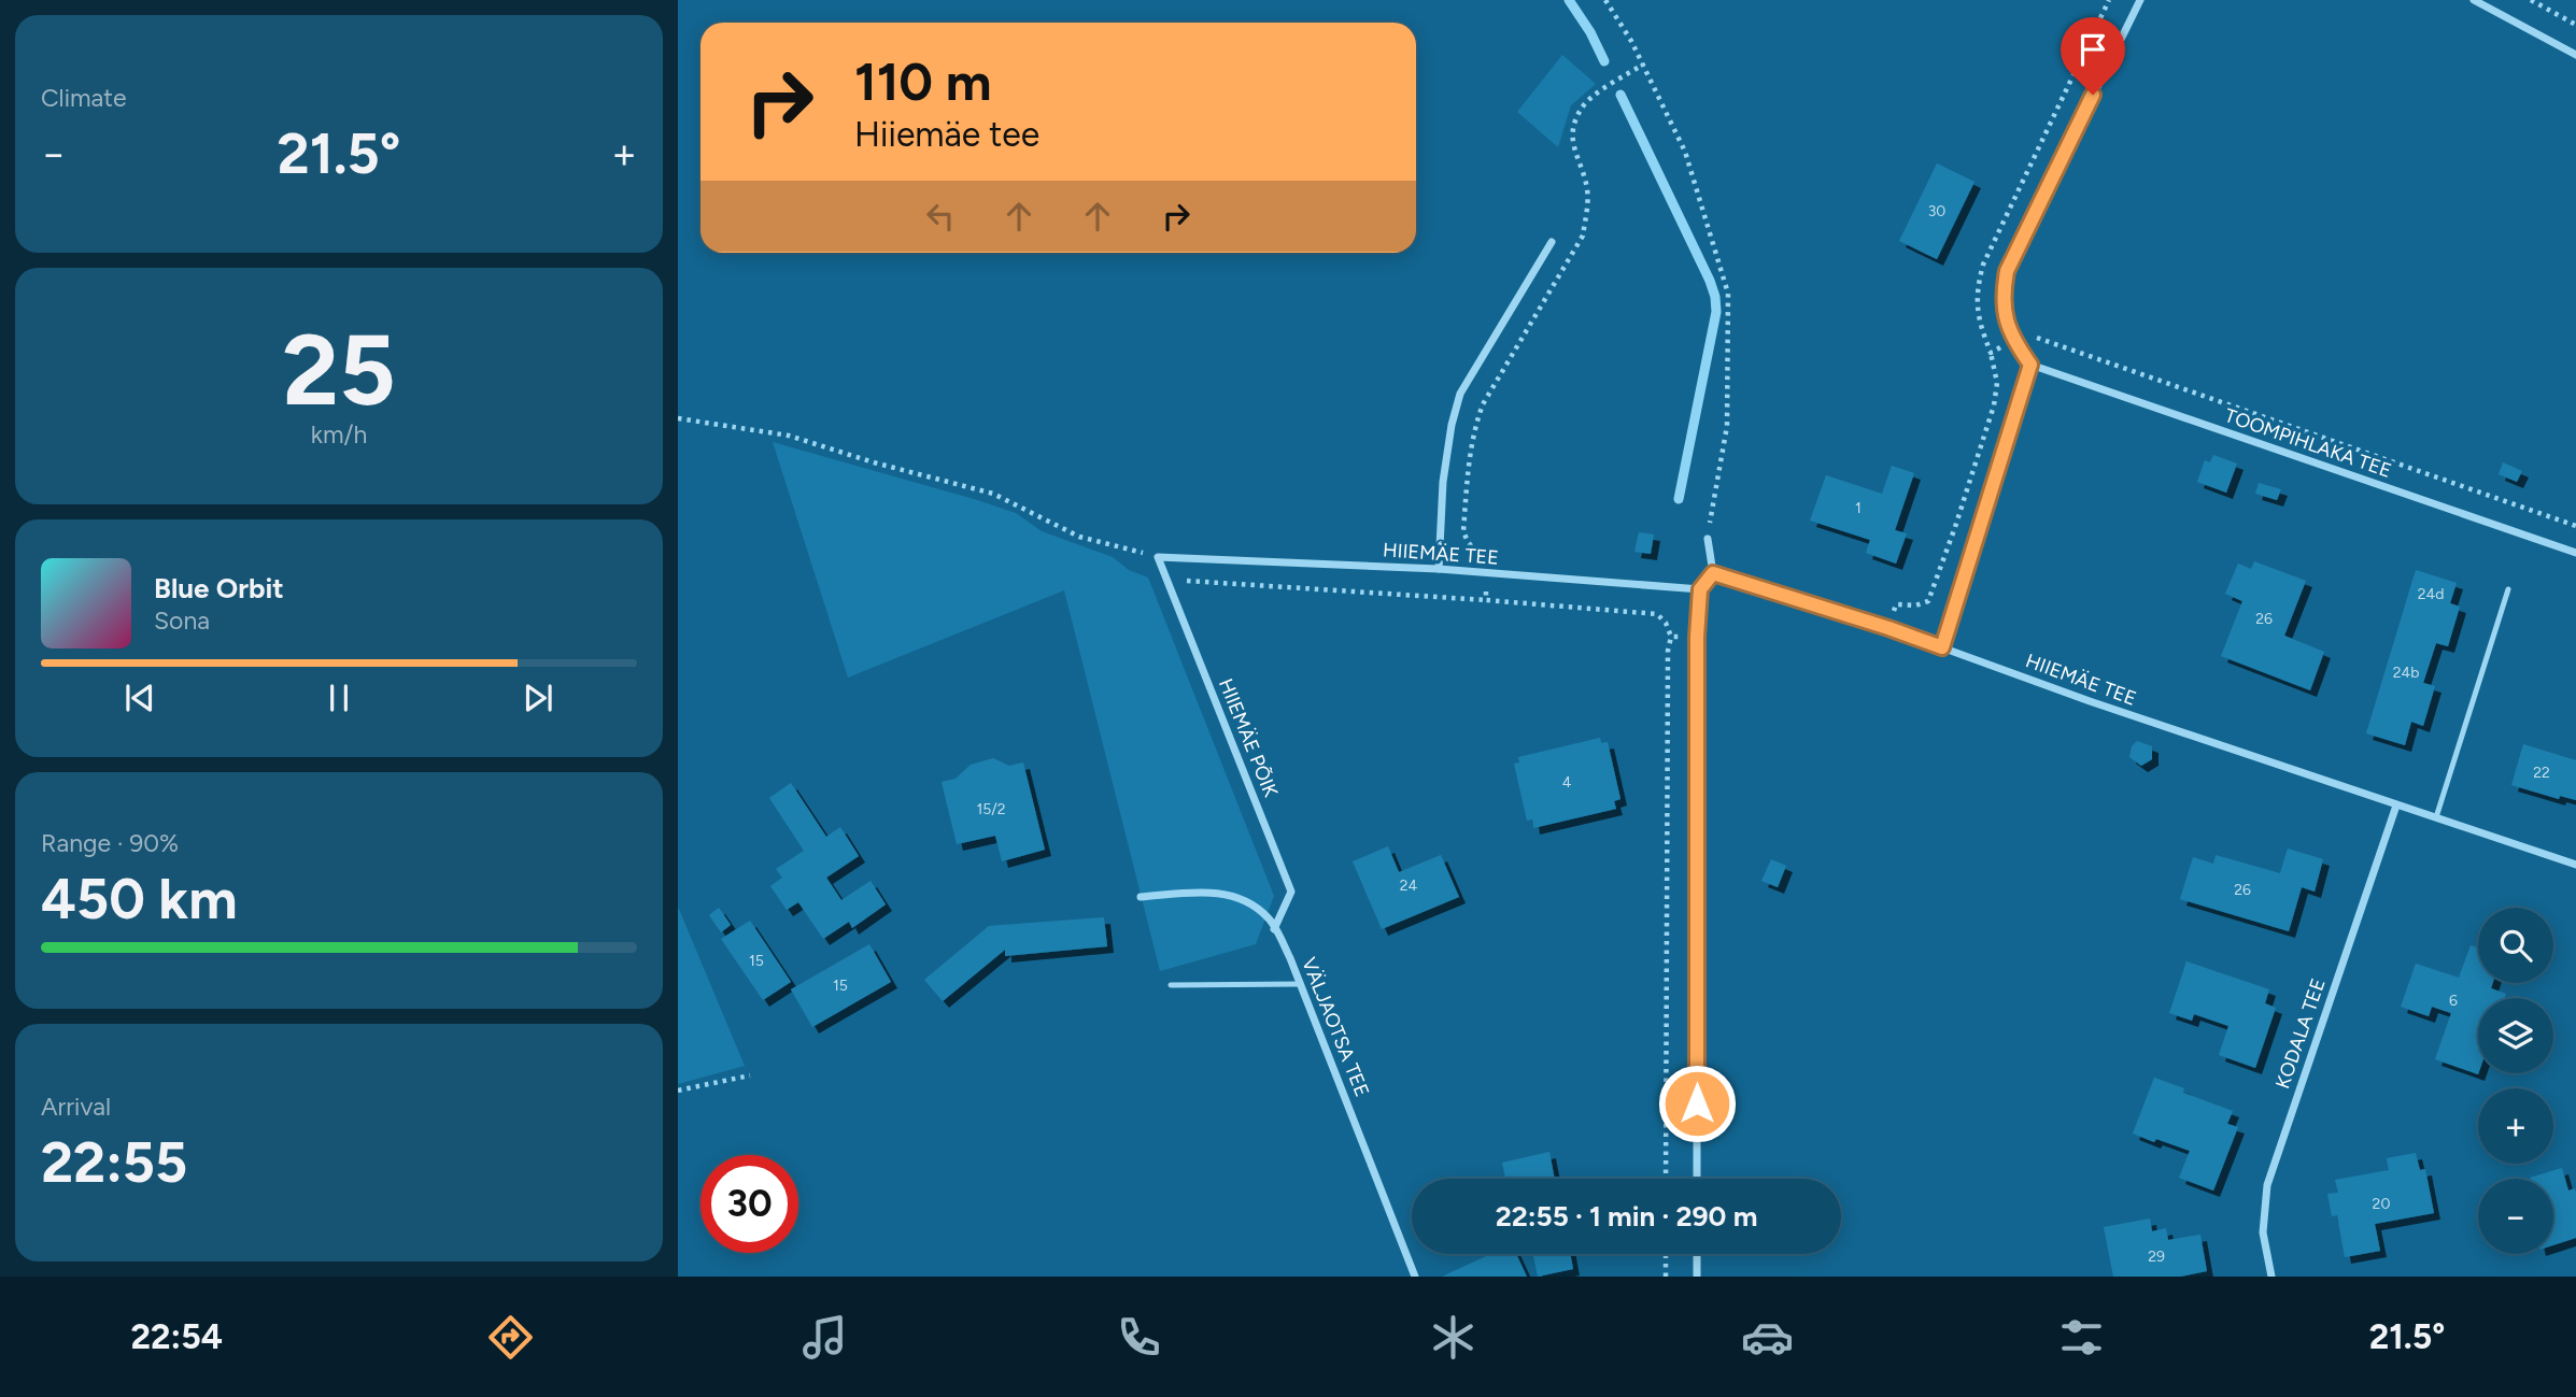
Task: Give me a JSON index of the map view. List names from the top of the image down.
{
  "streets": {
    "street": [
      "TOOMPIHLAKA TEE",
      "HIIEMÄE TEE",
      "HIIEMÄE PÕIK",
      "VÄLJAOTSA TEE",
      "KODALA TEE"
    ]
  },
  "crossings": [
    ["HIIEMÄE TEE", "HIIEMÄE PÕIK"],
    ["HIIEMÄE TEE", "KODALA TEE"],
    ["HIIEMÄE PÕIK", "VÄLJAOTSA TEE"]
  ],
  "house_numbers": [
    "30",
    "1",
    "24d",
    "26",
    "24b",
    "22",
    "4",
    "15/2",
    "24",
    "26",
    "15",
    "15",
    "6",
    "20",
    "29"
  ],
  "page": {
    "tile": [
      "Climate",
      ["25", "km/h"],
      ["Range · 90%", "450 km"],
      ["Arrival", "22:55"]
    ],
    "turn": ["110 m", "Hiiemäe tee"],
    "heat": ["−", "21.5°", "+"],
    "song": ["Blue Orbit", "Sona"],
    "map_buttons": ["+", "−"],
    "limit": "30",
    "trip": "22:55 · 1 min · 290 m",
    "tabs": ["22:54", "21.5°"]
  }
}
